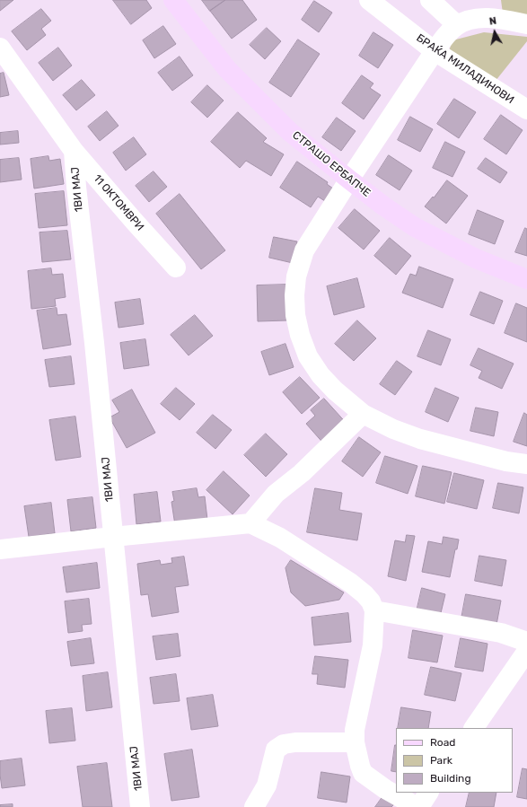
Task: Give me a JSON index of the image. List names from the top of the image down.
{
  "streets": {
    "main road": ["СТРАШО ЕРБАПЧЕ"],
    "street": ["БРАЌА МИЛАДИНОВИ", "1ВИ МАЈ", "11 ОКТОМВРИ"]
  },
  "crossings": [
    ["1ВИ МАЈ", "11 ОКТОМВРИ"]
  ],
  "legend": ["Road", "Park", "Building"],
  "north": "top"
}
